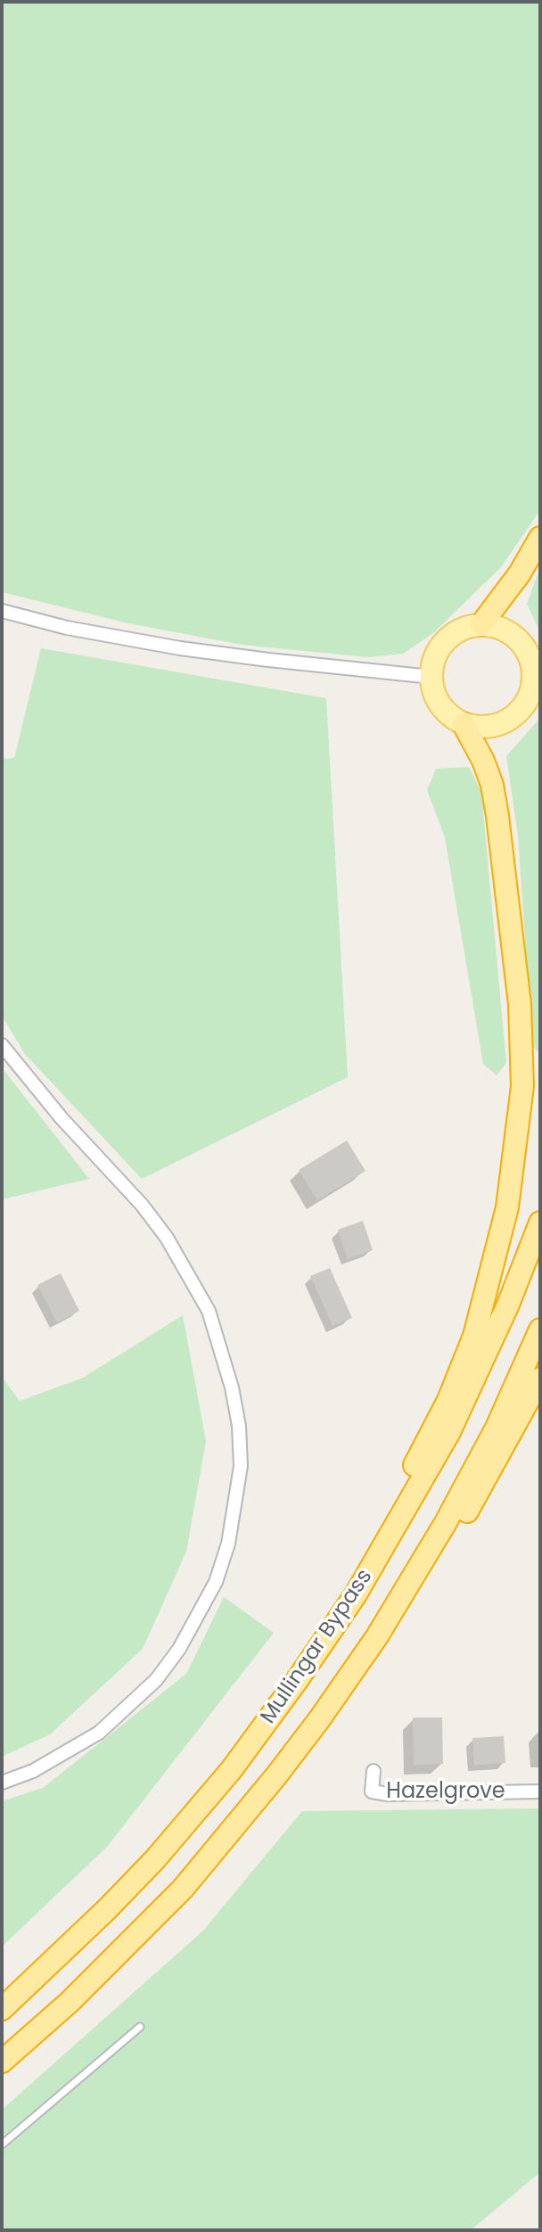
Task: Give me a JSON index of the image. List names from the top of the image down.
{
  "streets": {
    "highway": ["Mullingar Bypass"],
    "street": ["Hazelgrove"]
  }
}
